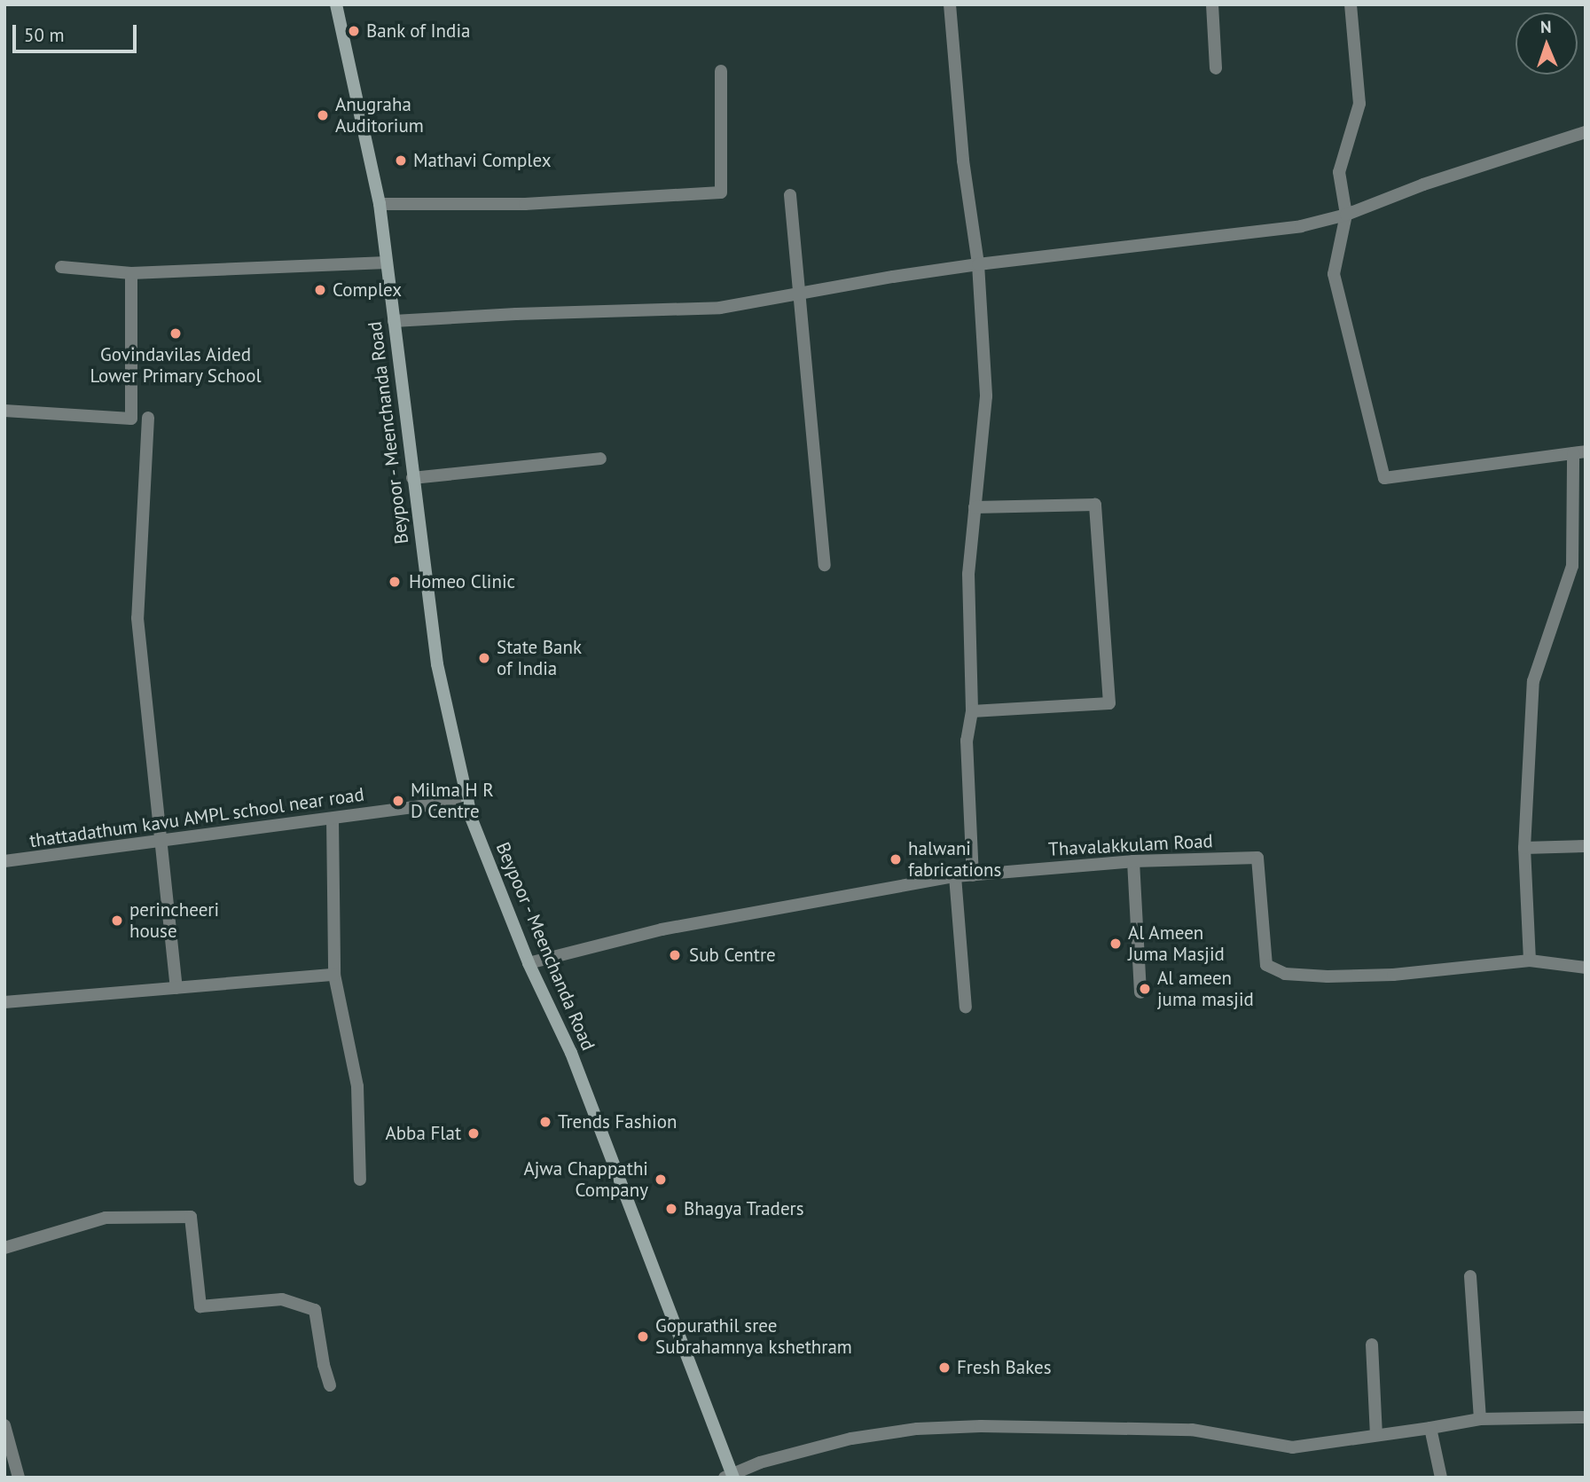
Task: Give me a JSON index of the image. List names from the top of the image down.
{
  "streets": {
    "main road": ["Beypoor - Meenchanda Road"],
    "street": ["thattadathum kavu AMPL school near road", "Thavalakkulam Road"]
  },
  "crossings": [
    ["Beypoor - Meenchanda Road", "thattadathum kavu AMPL school near road"],
    ["Beypoor - Meenchanda Road", "Thavalakkulam Road"]
  ],
  "places": [
    "Bank of India",
    "Anugraha Auditorium",
    "Mathavi Complex",
    "Complex",
    "Govindavilas Aided Lower Primary School",
    "Homeo Clinic",
    "State Bank of India",
    "Milma H R D Centre",
    "halwani fabrications",
    "perincheeri house",
    "Al Ameen Juma Masjid",
    "Sub Centre",
    "Al ameen juma masjid",
    "Trends Fashion",
    "Abba Flat",
    "Ajwa Chappathi Company",
    "Bhagya Traders",
    "Gopurathil sree Subrahamnya kshethram",
    "Fresh Bakes"
  ],
  "scale_bar": "50 m",
  "north": "top"
}
